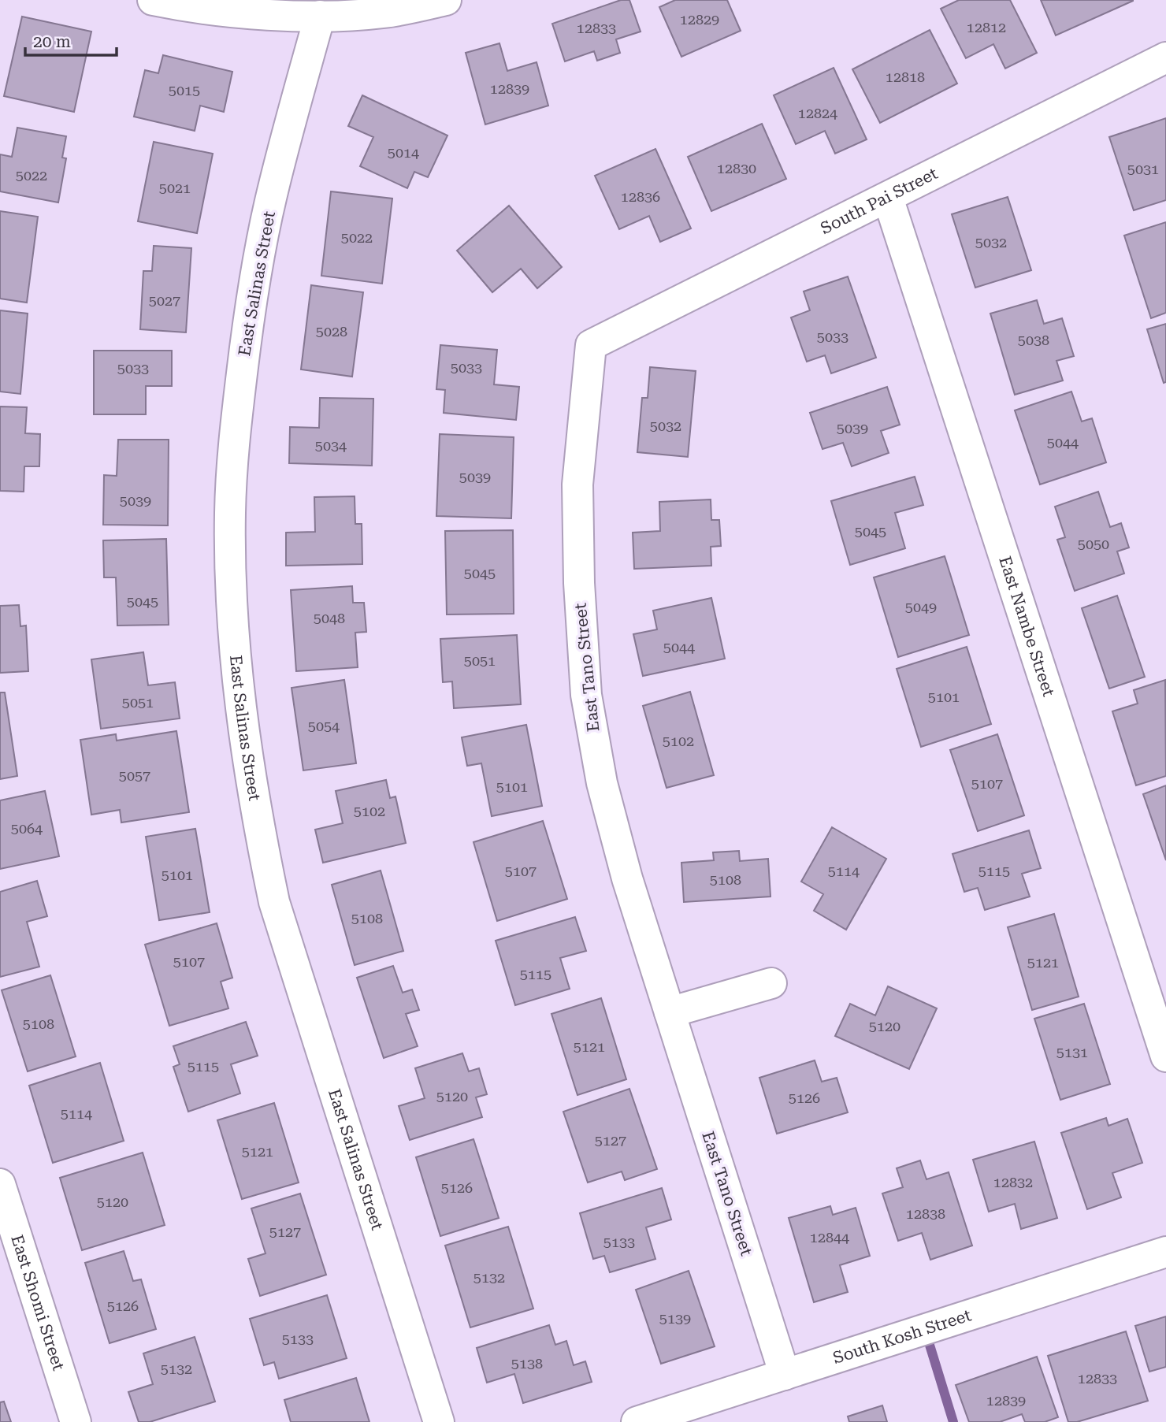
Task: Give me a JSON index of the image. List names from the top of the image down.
{
  "streets": {
    "street": [
      "South Pai Street",
      "East Salinas Street",
      "East Nambe Street",
      "East Tano Street",
      "East Shomi Street",
      "South Kosh Street"
    ]
  },
  "crossings": [
    ["South Pai Street", "East Nambe Street"],
    ["South Pai Street", "East Tano Street"],
    ["East Tano Street", "South Kosh Street"]
  ],
  "house_numbers": [
    "12829",
    "12812",
    "12833",
    "12818",
    "12839",
    "5015",
    "12824",
    "5014",
    "12830",
    "5031",
    "5022",
    "5021",
    "12836",
    "5022",
    "5032",
    "5027",
    "5028",
    "5033",
    "5038",
    "5033",
    "5033",
    "5032",
    "5039",
    "5044",
    "5034",
    "5039",
    "5039",
    "5045",
    "5050",
    "5045",
    "5045",
    "5049",
    "5048",
    "5044",
    "5051",
    "5101",
    "5051",
    "5054",
    "5102",
    "5057",
    "5107",
    "5101",
    "5102",
    "5064",
    "5107",
    "5114",
    "5115",
    "5101",
    "5108",
    "5108",
    "5107",
    "5121",
    "5115",
    "5108",
    "5120",
    "5121",
    "5131",
    "5115",
    "5120",
    "5126",
    "5114",
    "5127",
    "5121",
    "12832",
    "5126",
    "5120",
    "12838",
    "5127",
    "12844",
    "5133",
    "5132",
    "5126",
    "5139",
    "5133",
    "5138",
    "5132",
    "12833",
    "12839"
  ],
  "scale_bar": "20 m"
}
